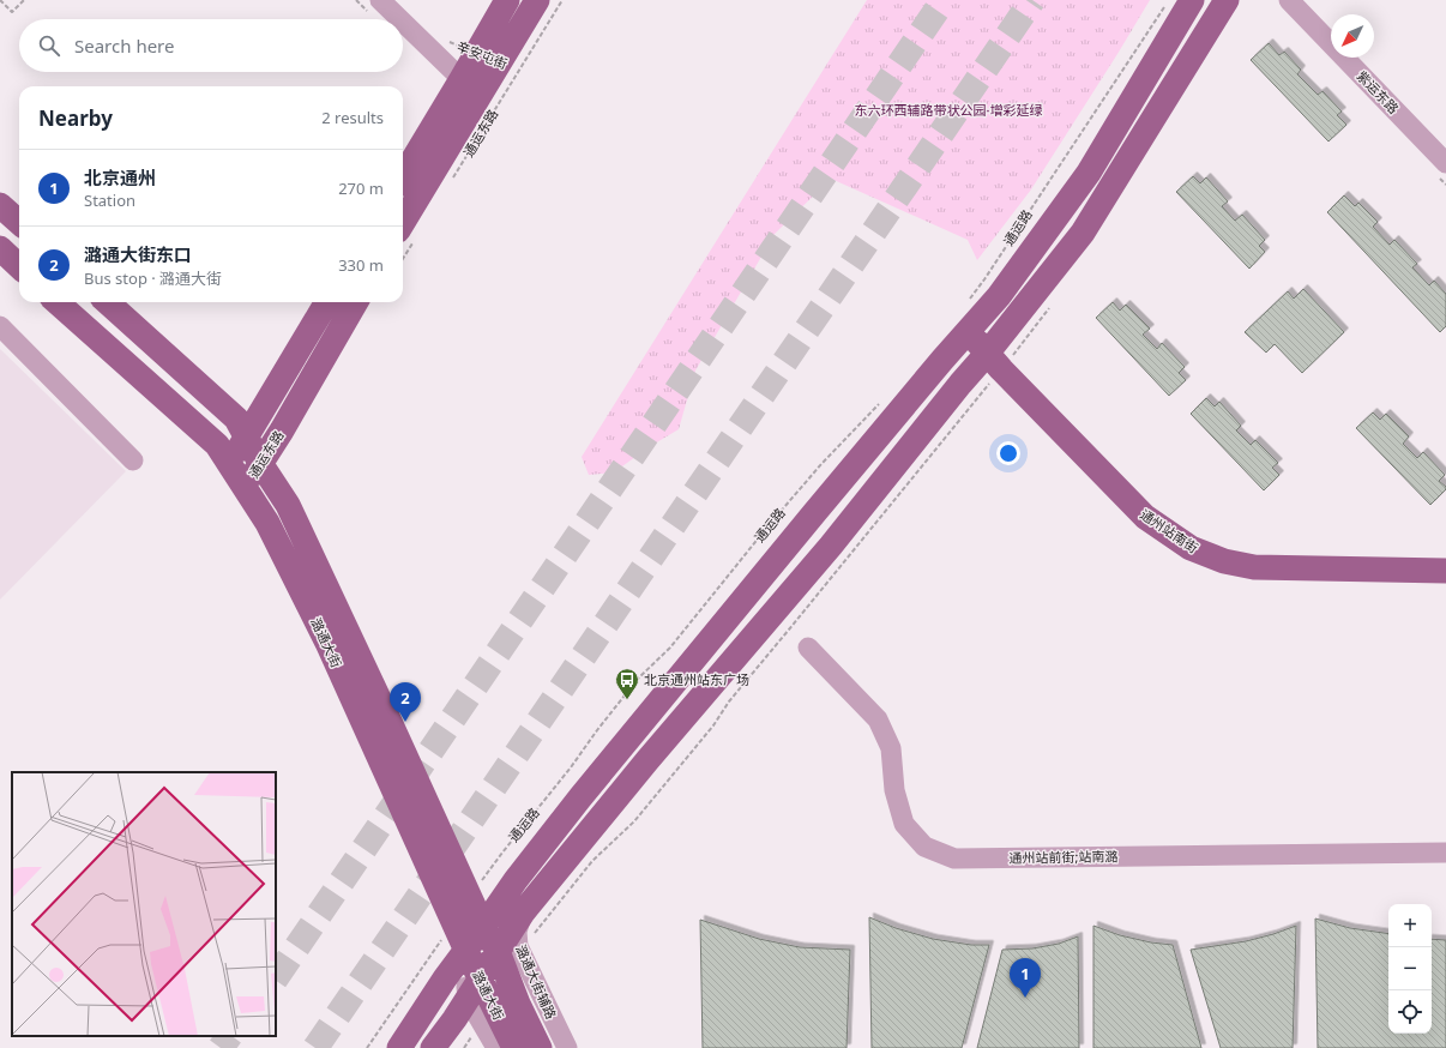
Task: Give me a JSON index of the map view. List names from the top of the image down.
{
  "streets": {
    "main road": [
      "通运东路",
      "通运路",
      "通州站南街",
      "潞通大街"
    ],
    "street": [
      "辛安屯街",
      "紫运东路",
      "通州站前街;站南潞",
      "潞通大街辅路"
    ]
  },
  "crossings": [
    ["辛安屯街", "通运东路"],
    ["通运东路", "潞通大街"],
    ["通运路", "通州站南街"],
    ["通运路", "潞通大街"]
  ],
  "parks": ["东六环西辅路带状公园·增彩延绿"],
  "places": {
    "bus stop": ["北京通州站东广场"]
  },
  "north": "bottom left",
  "page": {
    "search": "Search here",
    "heading": ["Nearby", "2 results"],
    "list": [
      {
        "mark": "1",
        "name": "北京通州",
        "note": "Station",
        "value": "270 m"
      },
      {
        "mark": "2",
        "name": "潞通大街东口",
        "note": "Bus stop · 潞通大街",
        "value": "330 m"
      }
    ],
    "pins": ["2", "1"],
    "map_buttons": ["+", "−"]
  }
}
